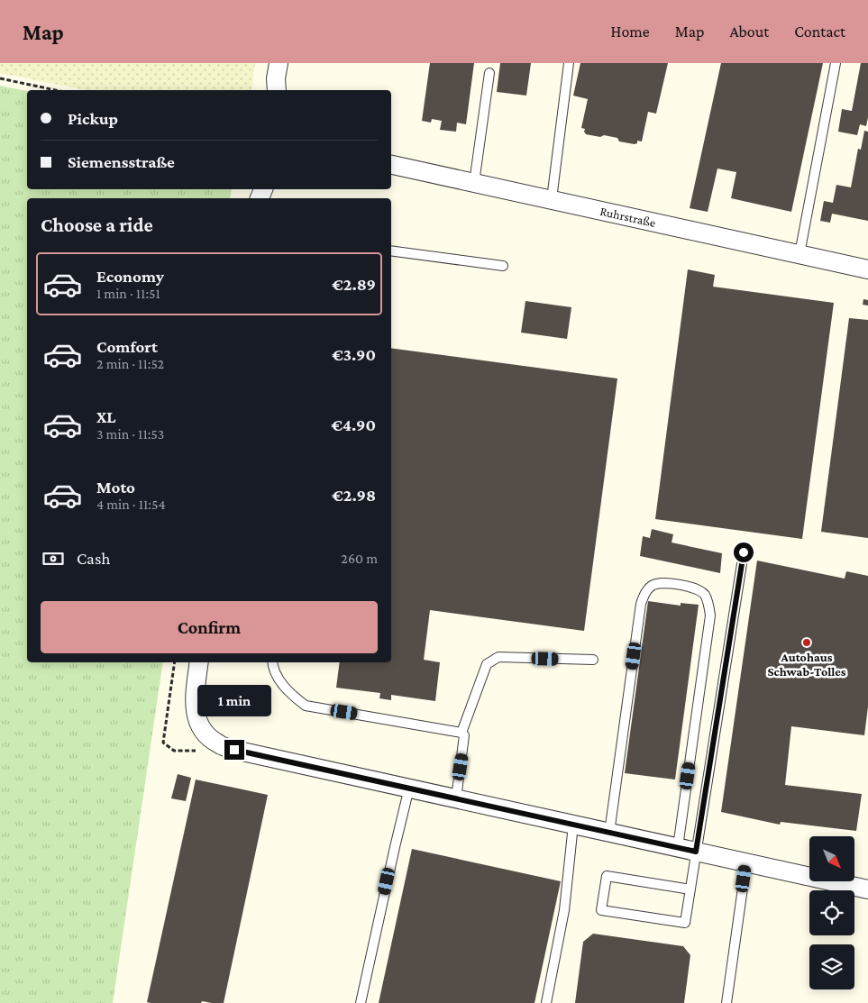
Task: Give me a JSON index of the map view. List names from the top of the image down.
{
  "streets": {
    "street": ["Ruhrstraße"]
  },
  "places": ["Autohaus Schwab-Tolles"],
  "north": "bottom right",
  "page": {
    "header": "Map",
    "nav": [
      "Home",
      "Map",
      "About",
      "Contact"
    ],
    "banner": ["Pickup", "Siemensstraße"],
    "heading": "Choose a ride",
    "list": [
      {
        "name": "Economy",
        "note": "1 min · 11:51",
        "value": "€2.89"
      },
      {
        "name": "Comfort",
        "note": "2 min · 11:52",
        "value": "€3.90"
      },
      {
        "name": "XL",
        "note": "3 min · 11:53",
        "value": "€4.90"
      },
      {
        "name": "Moto",
        "note": "4 min · 11:54",
        "value": "€2.98"
      }
    ],
    "pay": ["Cash", "260 m"],
    "buttons": "Confirm",
    "bubble": "1 min"
  }
}
